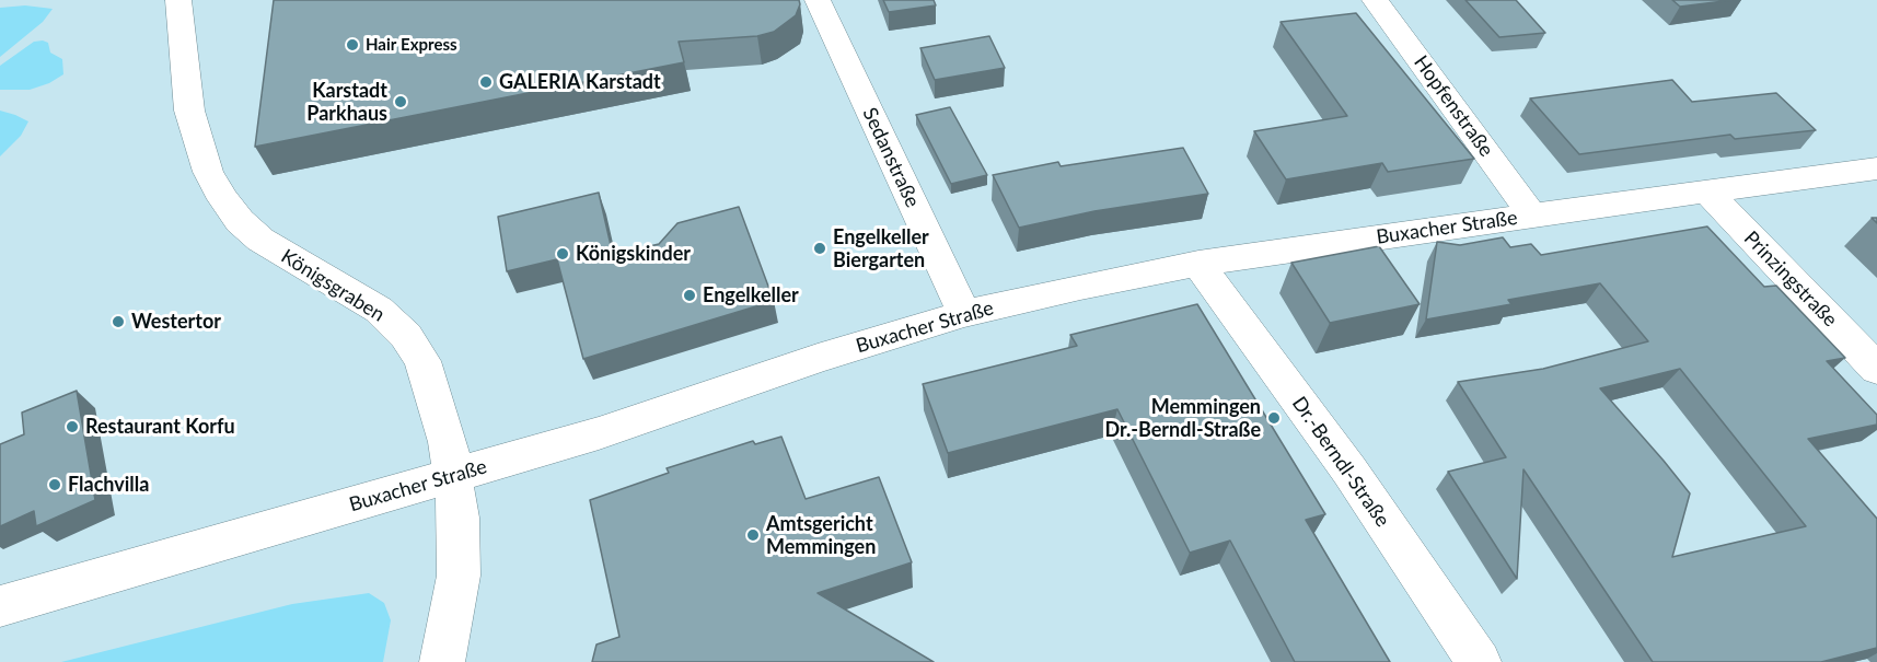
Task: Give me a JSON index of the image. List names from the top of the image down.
{
  "streets": {
    "street": [
      "Hopfenstraße",
      "Sedanstraße",
      "Buxacher Straße",
      "Prinzingstraße",
      "Königsgraben",
      "Dr.-Berndl-Straße"
    ]
  },
  "crossings": [
    ["Hopfenstraße", "Buxacher Straße"],
    ["Sedanstraße", "Buxacher Straße"],
    ["Buxacher Straße", "Prinzingstraße"],
    ["Buxacher Straße", "Königsgraben"],
    ["Buxacher Straße", "Dr.-Berndl-Straße"]
  ],
  "places": [
    "Hair Express",
    "GALERIA Karstadt",
    "Karstadt Parkhaus",
    "Engelkeller Biergarten",
    "Königskinder",
    "Engelkeller",
    "Westertor",
    "Memmingen Dr.-Berndl-Straße",
    "Restaurant Korfu",
    "Flachvilla",
    "Amtsgericht Memmingen"
  ]
}
